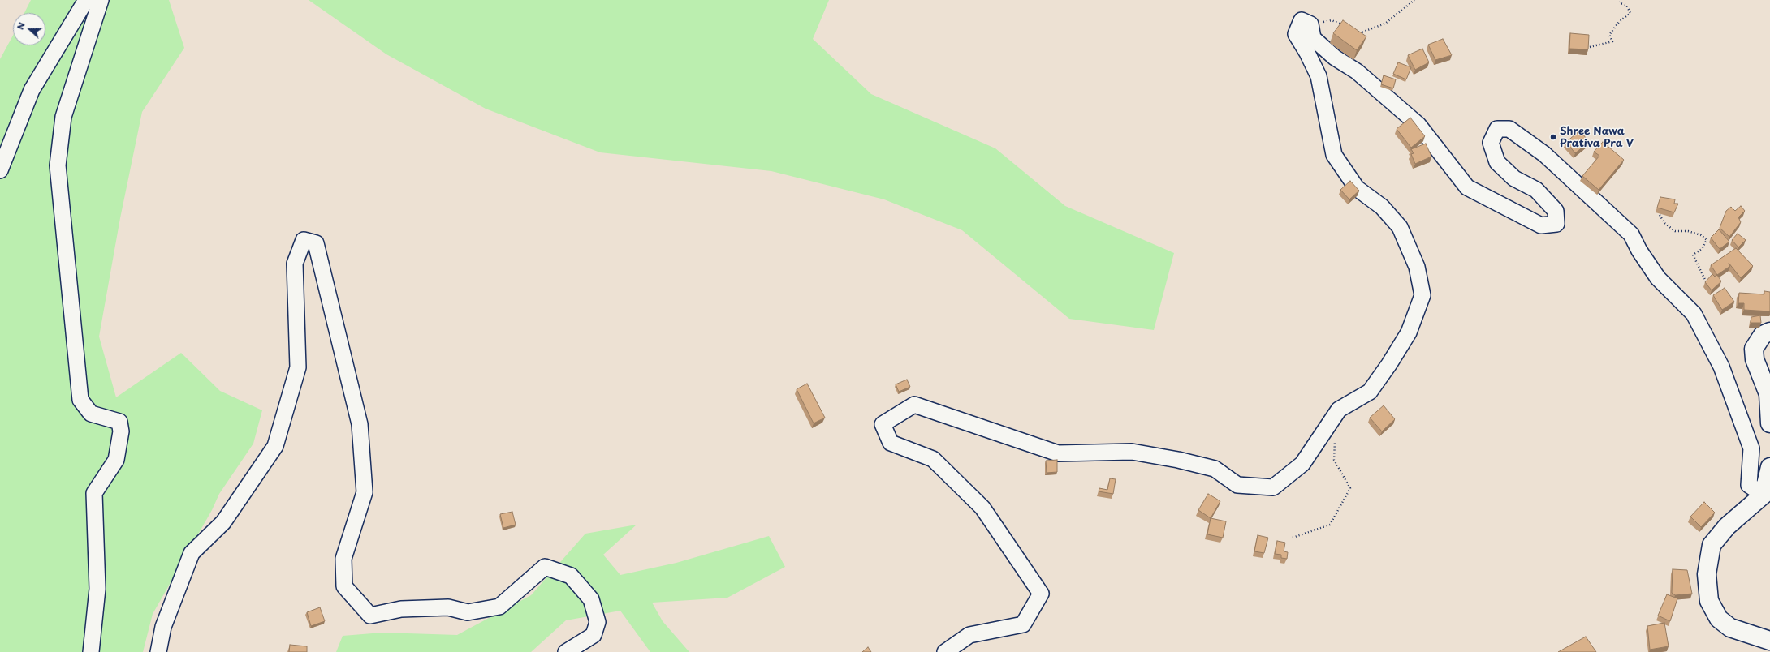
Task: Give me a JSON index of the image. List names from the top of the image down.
{
  "places": ["Shree Nawa Prativa Pra V"],
  "north": "left"
}
